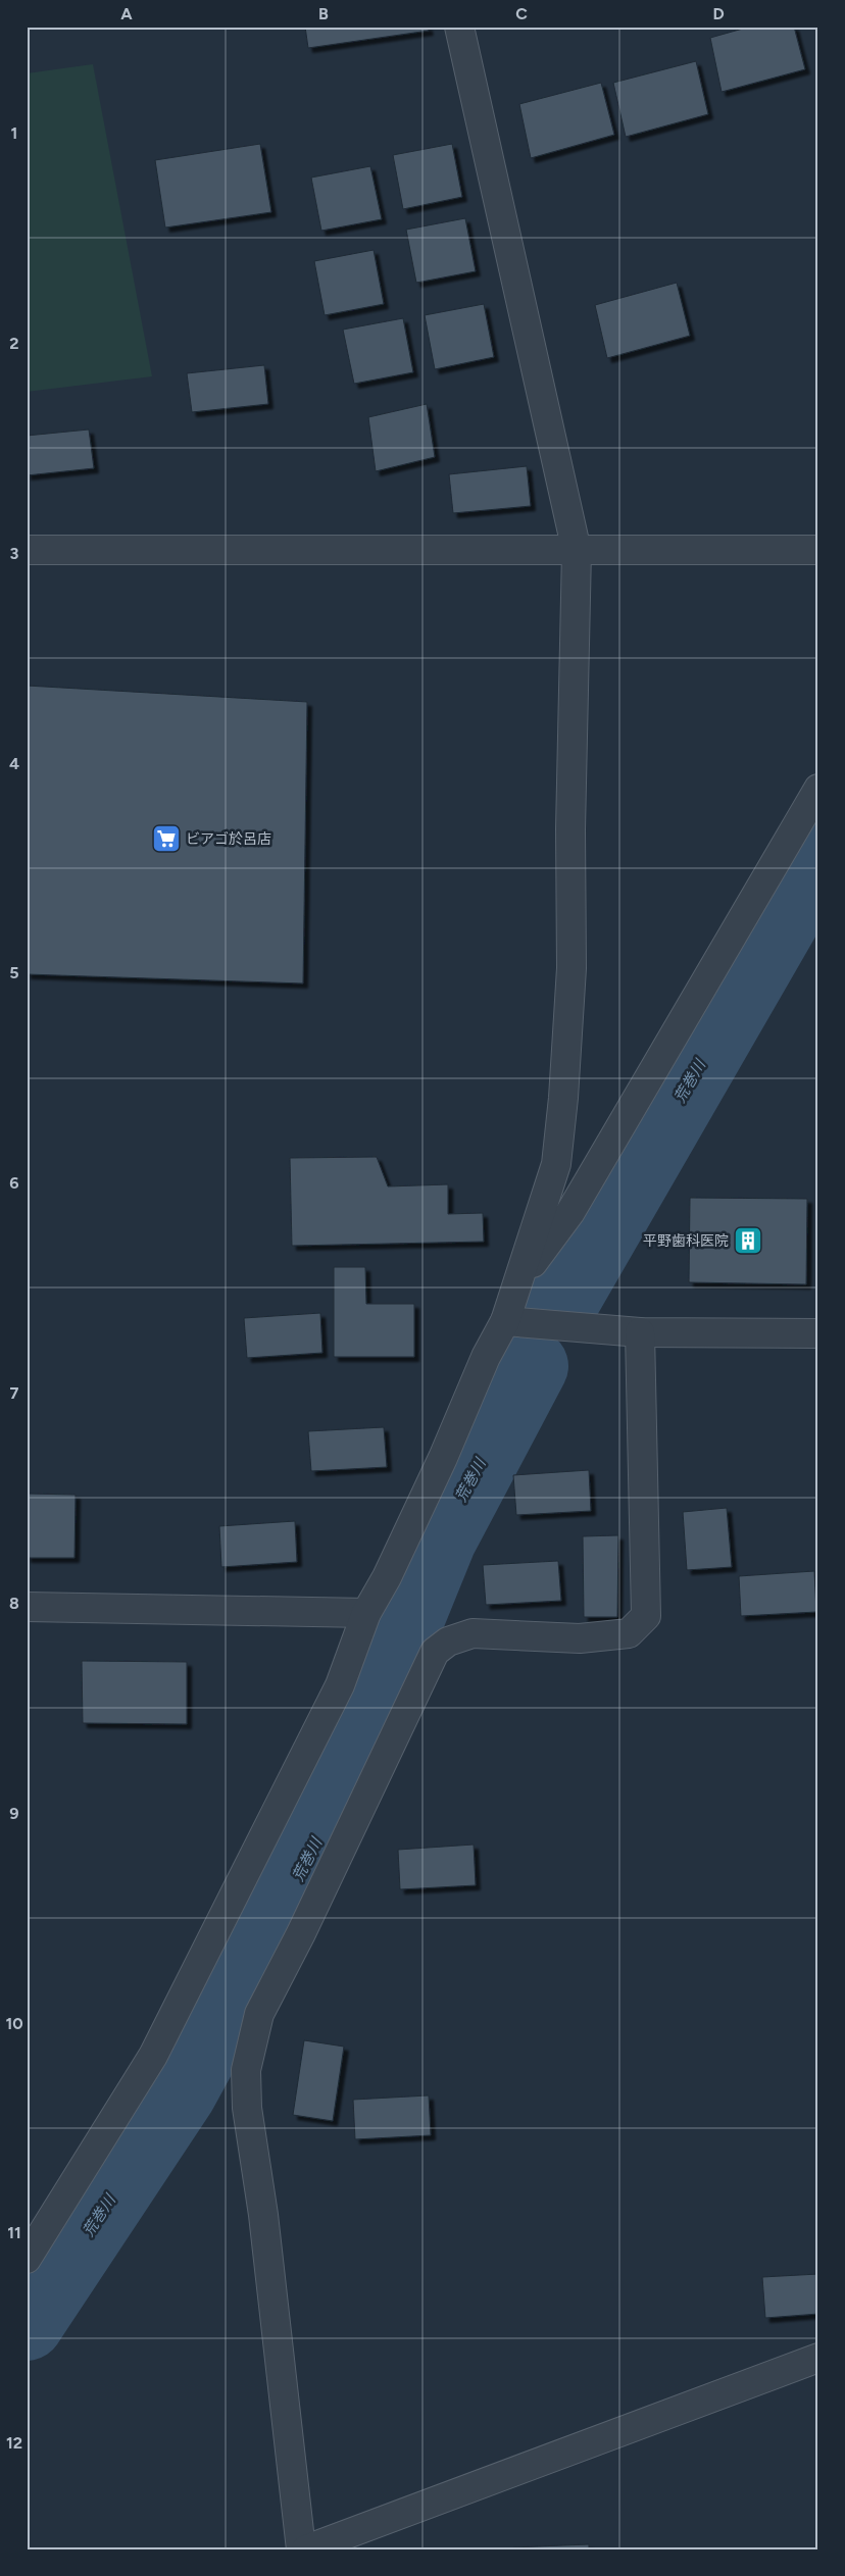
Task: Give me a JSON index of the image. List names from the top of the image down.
{
  "water": ["荒巻川"],
  "places": {
    "supermarket": ["ビアゴ於呂店"],
    "building": ["平野歯科医院"]
  },
  "grid": {
    "columns": [
      "A",
      "B",
      "C",
      "D"
    ],
    "rows": [
      "1",
      "2",
      "3",
      "4",
      "5",
      "6",
      "7",
      "8",
      "9",
      "10",
      "11",
      "12"
    ]
  }
}
